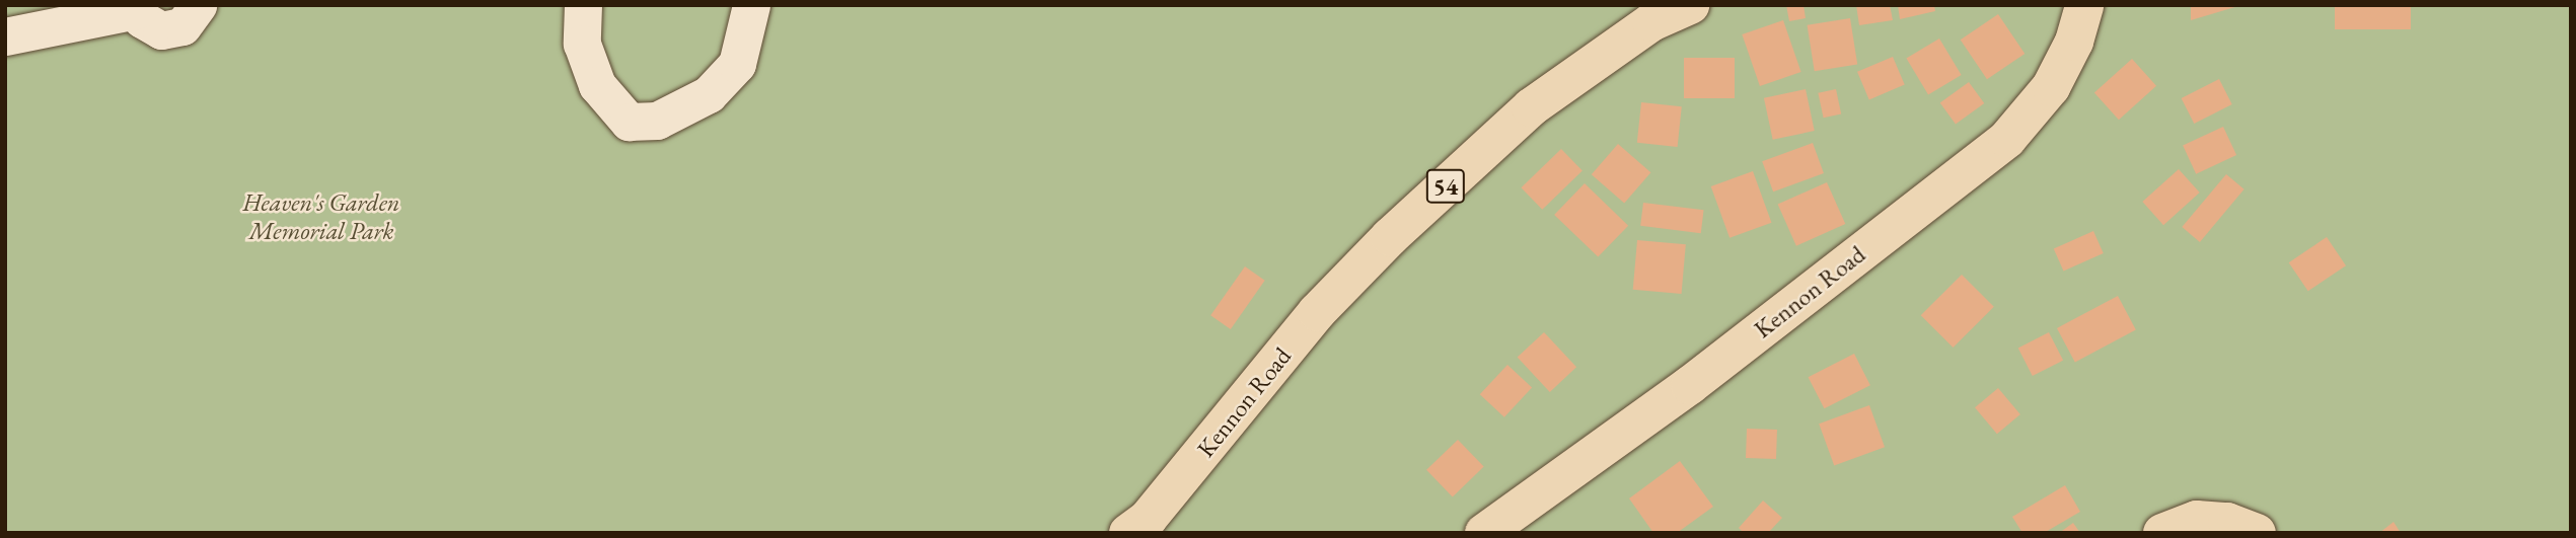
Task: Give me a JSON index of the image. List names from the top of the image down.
{
  "streets": {
    "highway": ["54", "Kennon Road"]
  },
  "parks": ["Heaven's Garden Memorial Park"]
}
